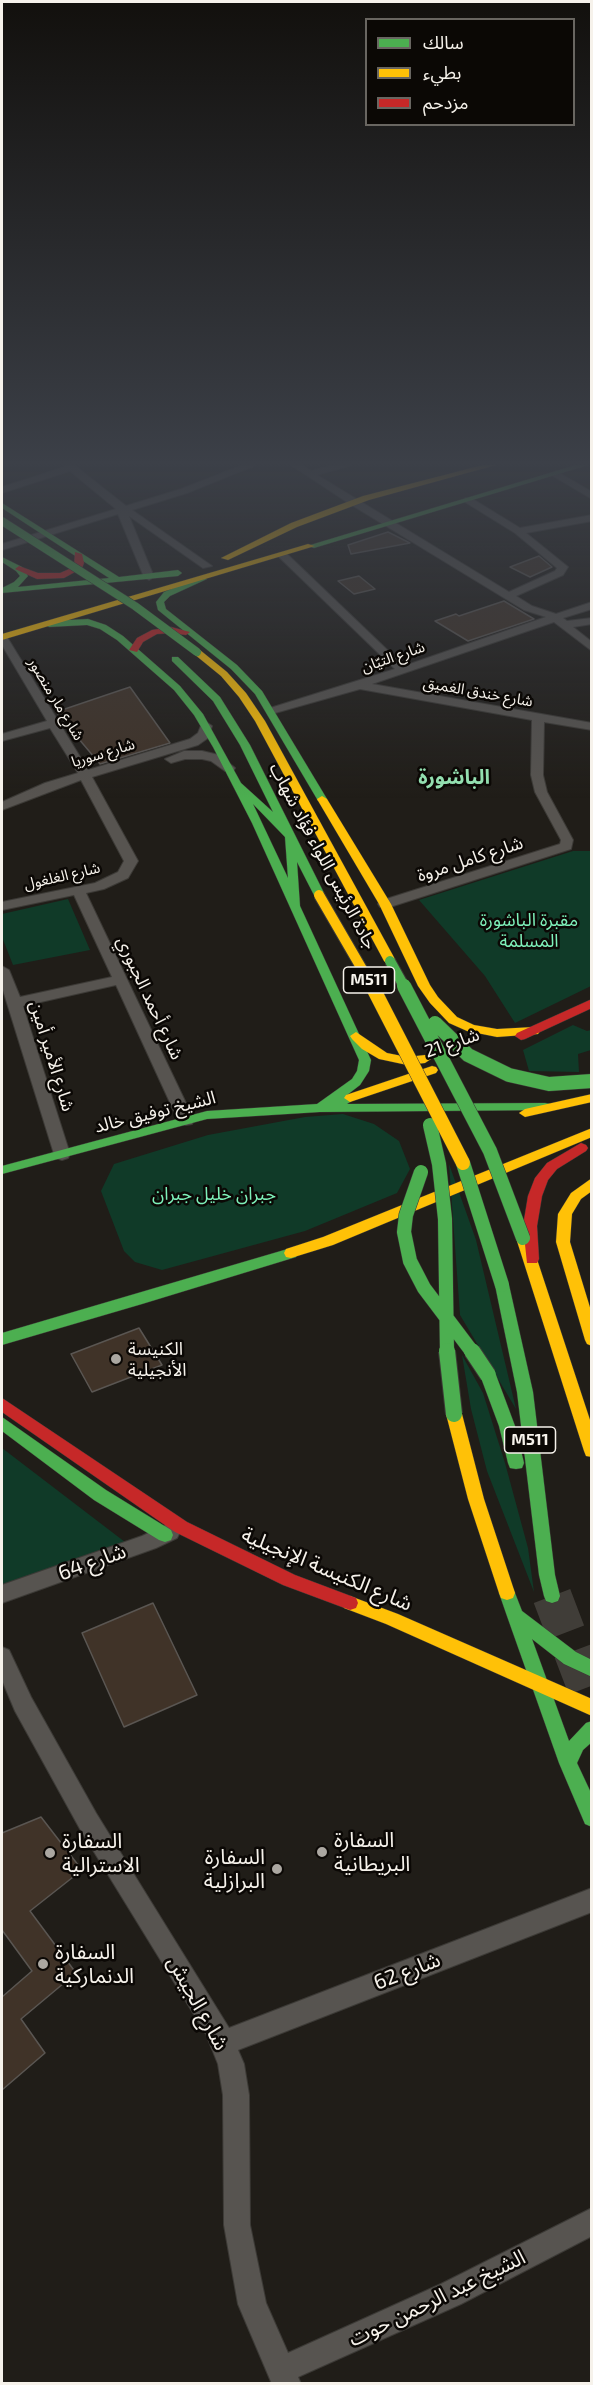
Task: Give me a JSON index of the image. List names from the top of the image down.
{
  "streets": {
    "main road": [
      "جادة الرئيس اللواء فؤاد شهاب",
      "M511",
      "شارع 21",
      "الشيخ توفيق خالد",
      "شارع الكنيسة الإنجيلية"
    ],
    "street": [
      "شارع التيّان",
      "شارع خندق الغميق",
      "شارع مار منصور",
      "شارع سوريا",
      "شارع كامل مروة",
      "شارع الغلغول",
      "شارع أحمد الجبوري",
      "شارع الأمير أمين",
      "شارع 64",
      "شارع 62",
      "شارع الجيش",
      "الشيخ عبد الرحمن حوت"
    ]
  },
  "crossings": [
    ["شارع التيّان", "شارع خندق الغميق"],
    ["شارع خندق الغميق", "شارع كامل مروة"],
    ["شارع مار منصور", "شارع سوريا"],
    ["شارع مار منصور", "شارع الغلغول"],
    ["شارع سوريا", "شارع الغلغول"],
    ["شارع الغلغول", "شارع أحمد الجبوري"],
    ["شارع أحمد الجبوري", "الشيخ توفيق خالد"],
    ["شارع 21", "الشيخ توفيق خالد"],
    ["شارع الأمير أمين", "الشيخ توفيق خالد"],
    ["شارع 64", "شارع الكنيسة الإنجيلية"],
    ["شارع 62", "شارع الجيش"],
    ["شارع الجيش", "الشيخ عبد الرحمن حوت"]
  ],
  "districts": ["الباشورة"],
  "parks": ["مقبرة الباشورة المسلمة", "جبران خليل جبران"],
  "places": [
    "الكنيسة الأنجيلية",
    "السفارة البريطانية",
    "السفارة الاسترالية",
    "السفارة البرازلية",
    "السفارة الدنماركية"
  ],
  "legend": ["سالك", "بطيء", "مزدحم"]
}
